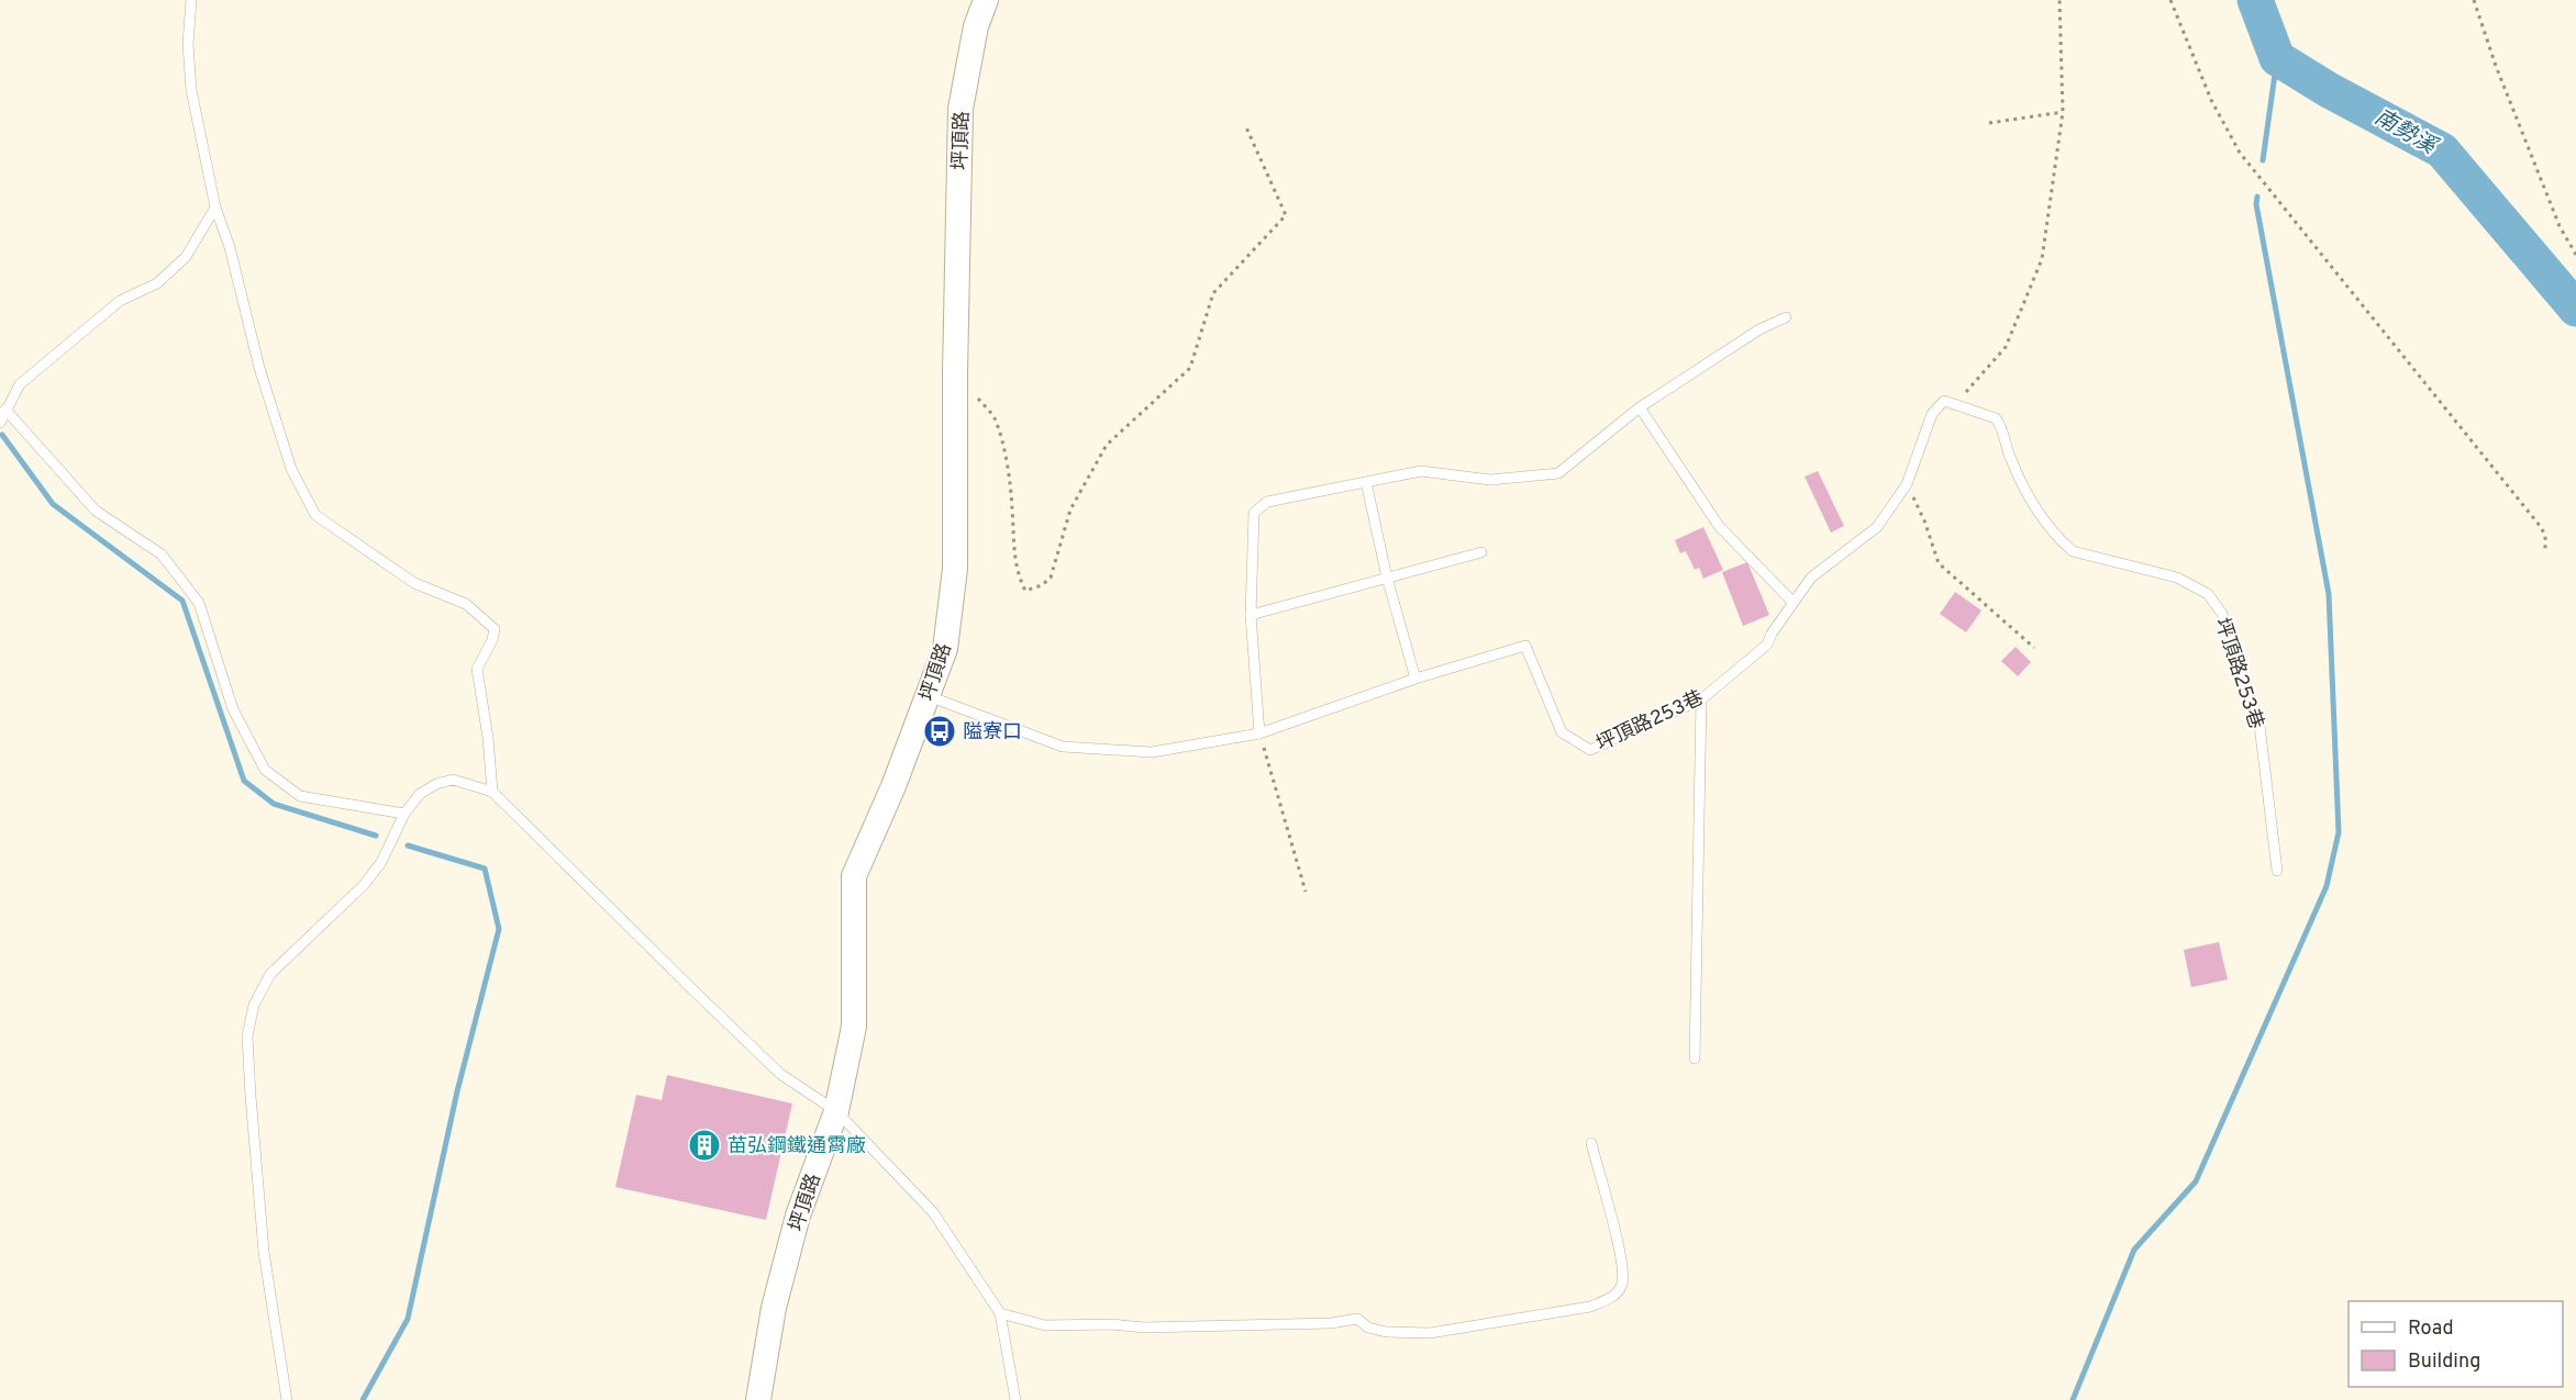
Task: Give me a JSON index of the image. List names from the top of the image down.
{
  "streets": {
    "street": ["坪頂路"],
    "lane": ["坪頂路253巷"]
  },
  "crossings": [
    ["坪頂路", "坪頂路253巷"]
  ],
  "water": ["南勢溪"],
  "places": {
    "bus stop": ["隘寮口"],
    "building": ["苗弘鋼鐵通霄廠"]
  },
  "legend": ["Road", "Building"]
}
